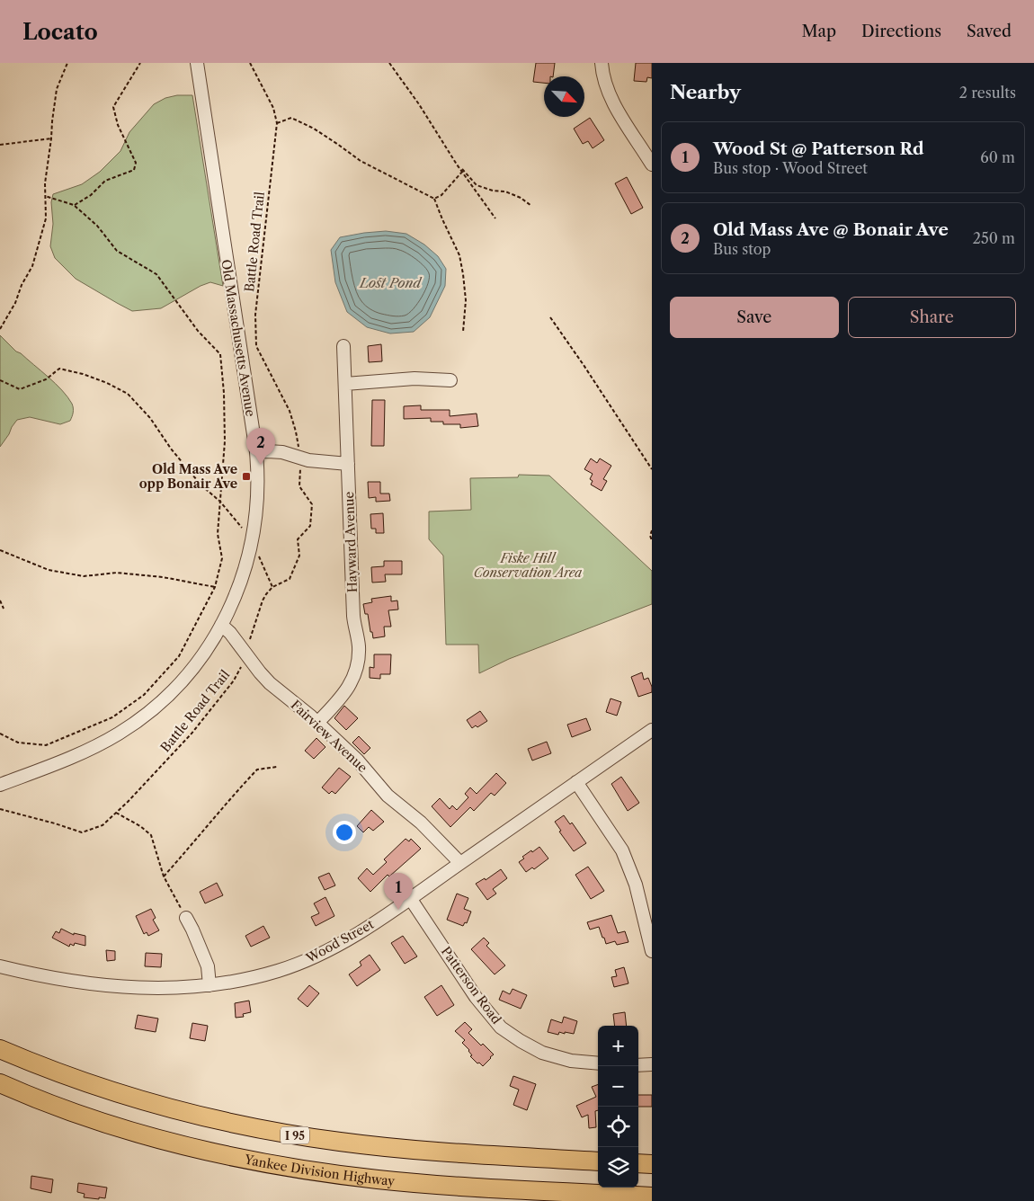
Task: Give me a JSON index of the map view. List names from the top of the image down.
{
  "streets": {
    "highway": ["I 95", "Yankee Division Highway"],
    "street": [
      "Old Massachusetts Avenue",
      "Hayward Avenue",
      "Fairview Avenue",
      "Wood Street",
      "Patterson Road"
    ],
    "path": ["Battle Road Trail"]
  },
  "crossings": [
    ["Battle Road Trail", "Fairview Avenue"],
    ["Old Massachusetts Avenue", "Fairview Avenue"],
    ["Hayward Avenue", "Fairview Avenue"],
    ["Fairview Avenue", "Wood Street"],
    ["Wood Street", "Patterson Road"]
  ],
  "water": ["Lost Pond"],
  "parks": ["Fiske Hill Conservation Area"],
  "places": {
    "transit": ["Old Mass Ave opp Bonair Ave"]
  },
  "north": "bottom right",
  "page": {
    "header": "Locato",
    "nav": ["Map", "Directions", "Saved"],
    "heading": ["Nearby", "2 results"],
    "list": [
      {
        "mark": "1",
        "name": "Wood St @ Patterson Rd",
        "note": "Bus stop · Wood Street",
        "value": "60 m"
      },
      {
        "mark": "2",
        "name": "Old Mass Ave @ Bonair Ave",
        "note": "Bus stop",
        "value": "250 m"
      }
    ],
    "buttons": ["Save", "Share"],
    "pins": ["2", "1"],
    "map_buttons": ["+", "−"]
  }
}
